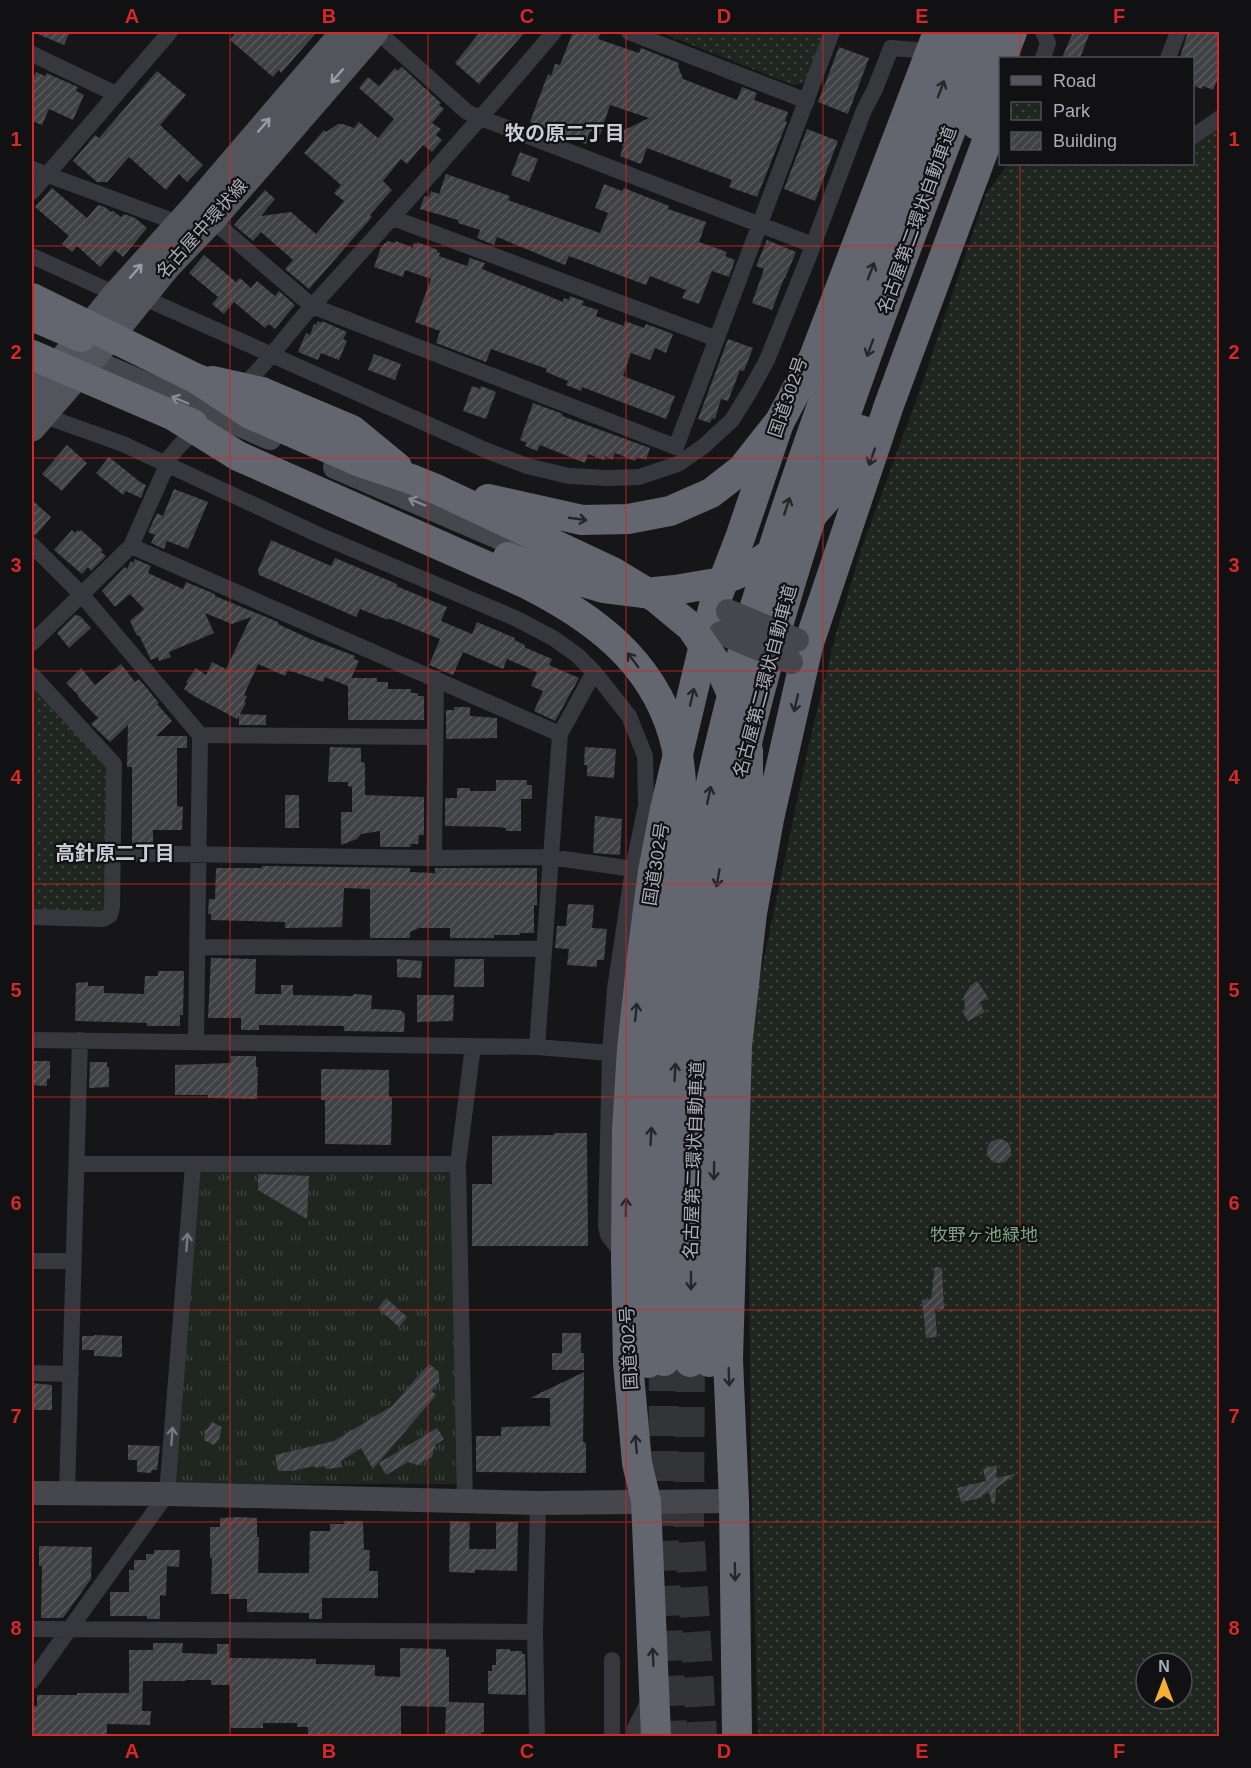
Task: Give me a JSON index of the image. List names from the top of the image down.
{
  "streets": {
    "highway": ["名古屋第二環状自動車道", "国道302号"],
    "main road": ["名古屋中環状線"]
  },
  "crossings": [
    ["名古屋第二環状自動車道", "国道302号"]
  ],
  "districts": ["牧の原二丁目", "高針原二丁目"],
  "parks": ["牧野ヶ池緑地"],
  "legend": ["Road", "Park", "Building"],
  "north": "top",
  "grid": {
    "columns": [
      "A",
      "B",
      "C",
      "D",
      "E",
      "F"
    ],
    "rows": [
      "1",
      "2",
      "3",
      "4",
      "5",
      "6",
      "7",
      "8"
    ]
  }
}
